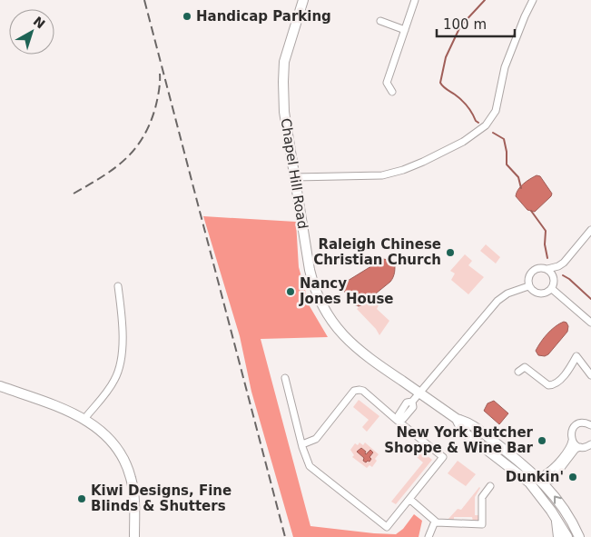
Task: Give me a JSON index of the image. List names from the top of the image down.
{
  "streets": {
    "main road": ["Chapel Hill Road"]
  },
  "places": [
    "Handicap Parking",
    "Raleigh Chinese Christian Church",
    "Nancy Jones House",
    "New York Butcher Shoppe & Wine Bar",
    "Dunkin'",
    "Kiwi Designs, Fine Blinds & Shutters"
  ],
  "scale_bar": "100 m",
  "north": "top right"
}
